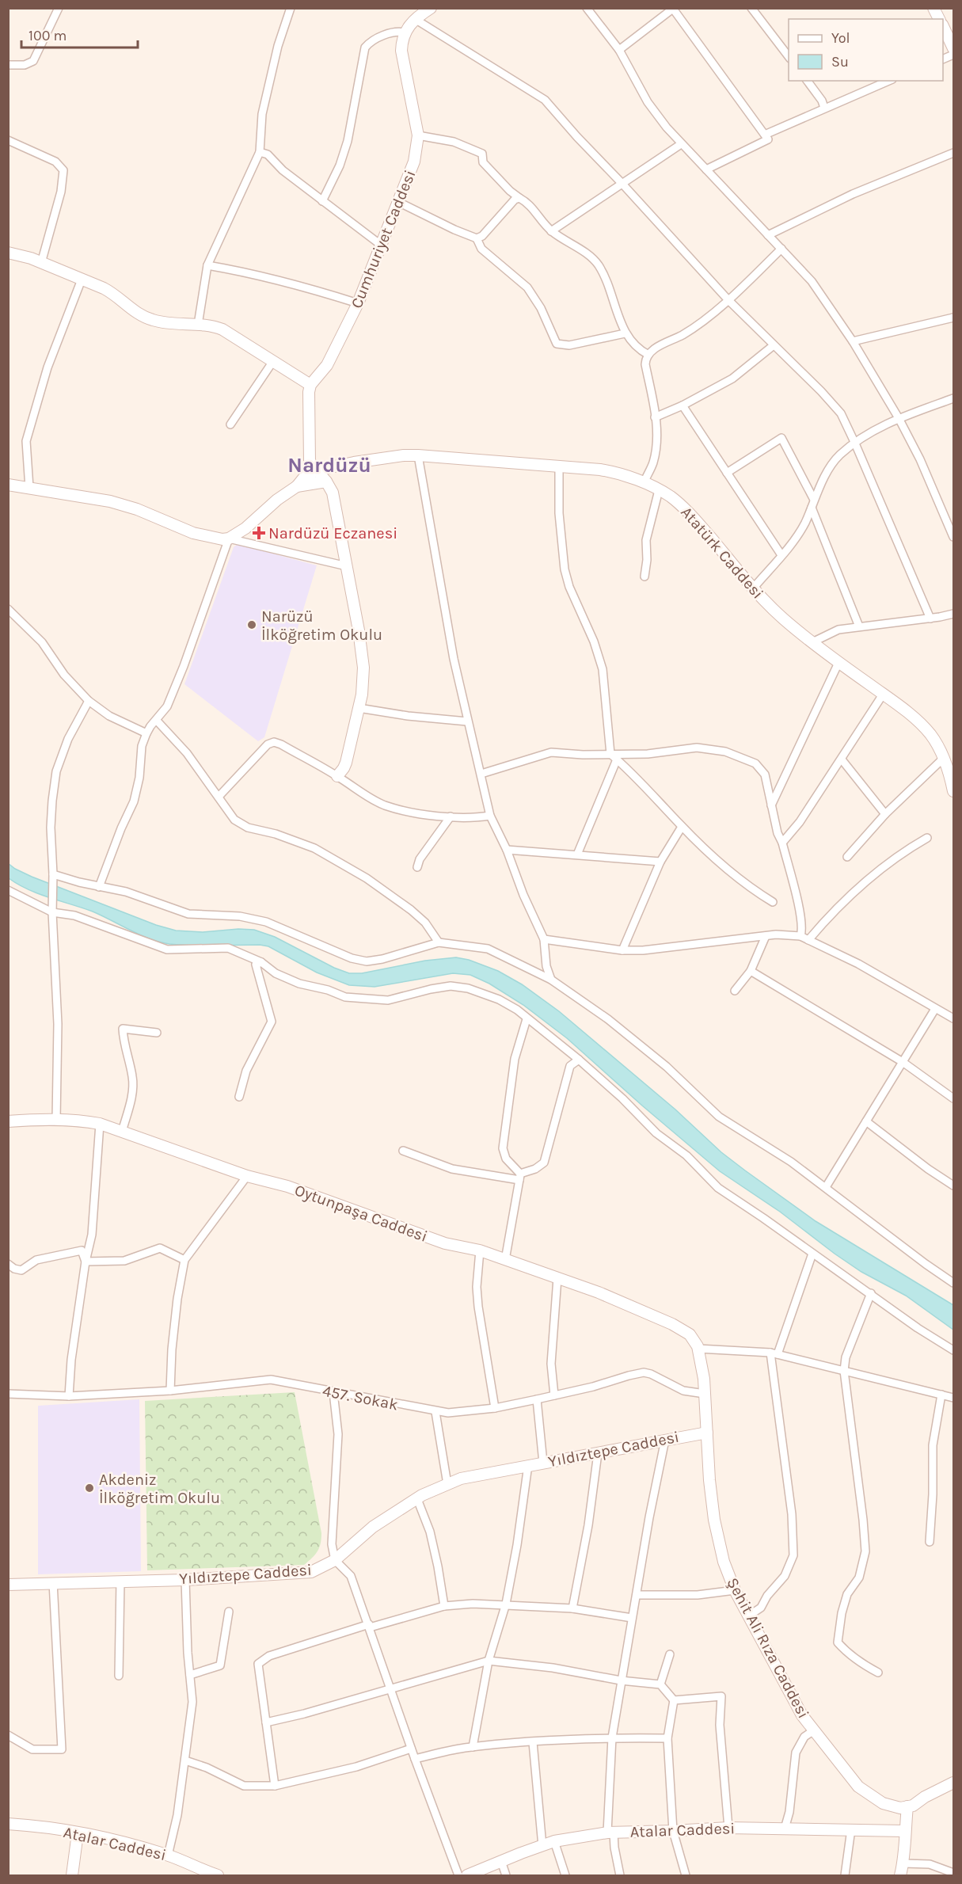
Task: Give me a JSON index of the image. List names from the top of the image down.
{
  "streets": {
    "street": [
      "Cumhuriyet Caddesi",
      "Atatürk Caddesi",
      "Oytunpaşa Caddesi",
      "457. Sokak",
      "Yıldıztepe Caddesi",
      "Şehit Ali Rıza Caddesi",
      "Atalar Caddesi"
    ]
  },
  "crossings": [
    ["Oytunpaşa Caddesi", "Şehit Ali Rıza Caddesi"],
    ["457. Sokak", "Şehit Ali Rıza Caddesi"],
    ["Yıldıztepe Caddesi", "Şehit Ali Rıza Caddesi"]
  ],
  "districts": ["Nardüzü"],
  "places": {
    "health": ["Nardüzü Eczanesi"],
    "other": ["Narüzü İlköğretim Okulu", "Akdeniz İlköğretim Okulu"]
  },
  "legend": ["Yol", "Su"],
  "scale_bar": "100 m"
}
